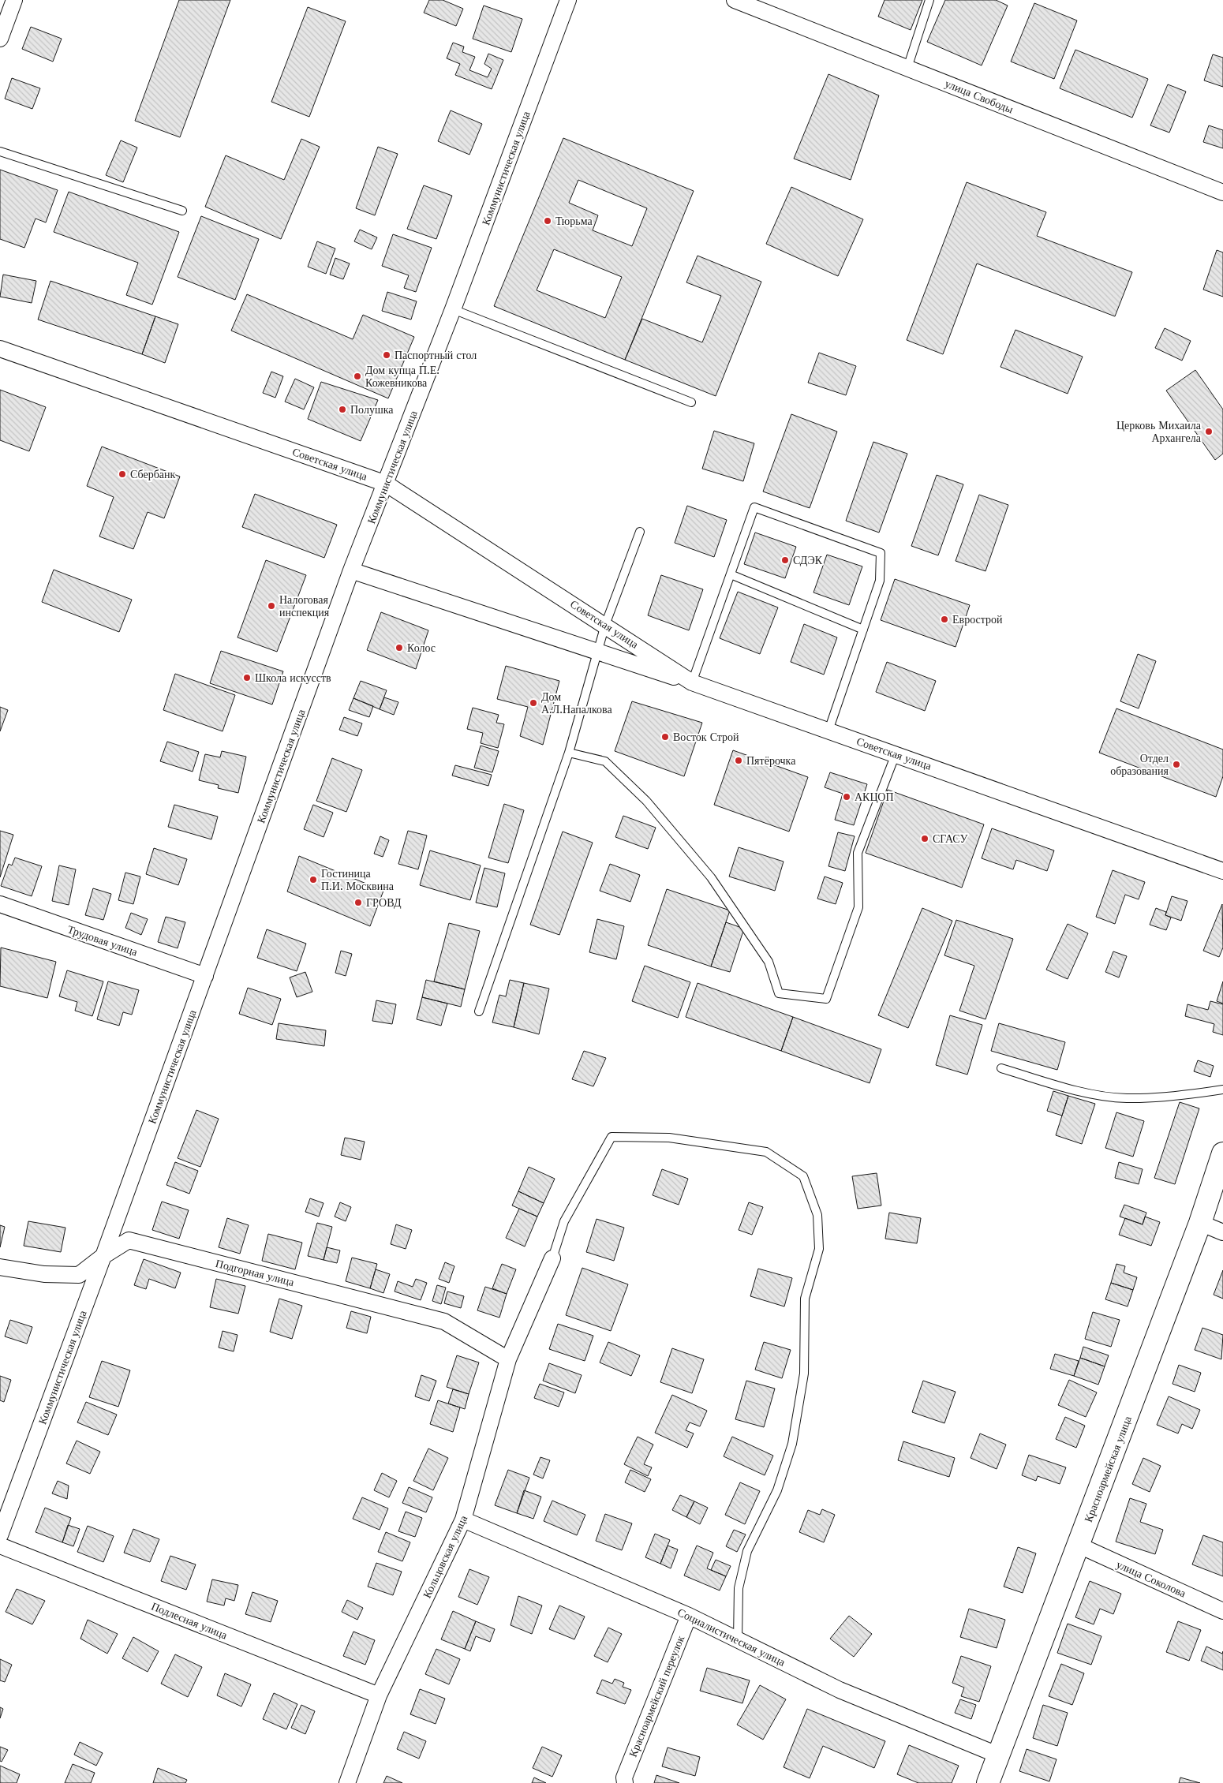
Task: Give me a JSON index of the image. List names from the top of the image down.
{
  "streets": {
    "main road": ["Красноармейская улица"],
    "street": [
      "улица Свободы",
      "Коммунистическая улица",
      "Советская улица",
      "Трудовая улица",
      "Подгорная улица",
      "Кольцовская улица",
      "улица Соколова",
      "Подлесная улица",
      "Социалистическая улица",
      "Красноармейский переулок"
    ]
  },
  "crossings": [
    ["Коммунистическая улица", "Советская улица"],
    ["Коммунистическая улица", "Трудовая улица"],
    ["Коммунистическая улица", "Подгорная улица"],
    ["Подгорная улица", "Кольцовская улица"],
    ["Красноармейская улица", "улица Соколова"],
    ["Красноармейская улица", "Социалистическая улица"],
    ["Кольцовская улица", "Подлесная улица"],
    ["Кольцовская улица", "Социалистическая улица"],
    ["Социалистическая улица", "Красноармейский переулок"]
  ],
  "places": [
    "Тюрьма",
    "Паспортный стол",
    "Дом купца П.Е. Кожевникова",
    "Полушка",
    "Церковь Михаила Архангела",
    "Сбербанк",
    "СДЭК",
    "Налоговая инспекция",
    "Еврострой",
    "Колос",
    "Школа искусств",
    "Дом А.Л.Напалкова",
    "Восток Строй",
    "Пятёрочка",
    "Отдел образования",
    "АКЦОП",
    "СГАСУ",
    "Гостиница П.И. Москвина",
    "ГРОВД"
  ]
}
